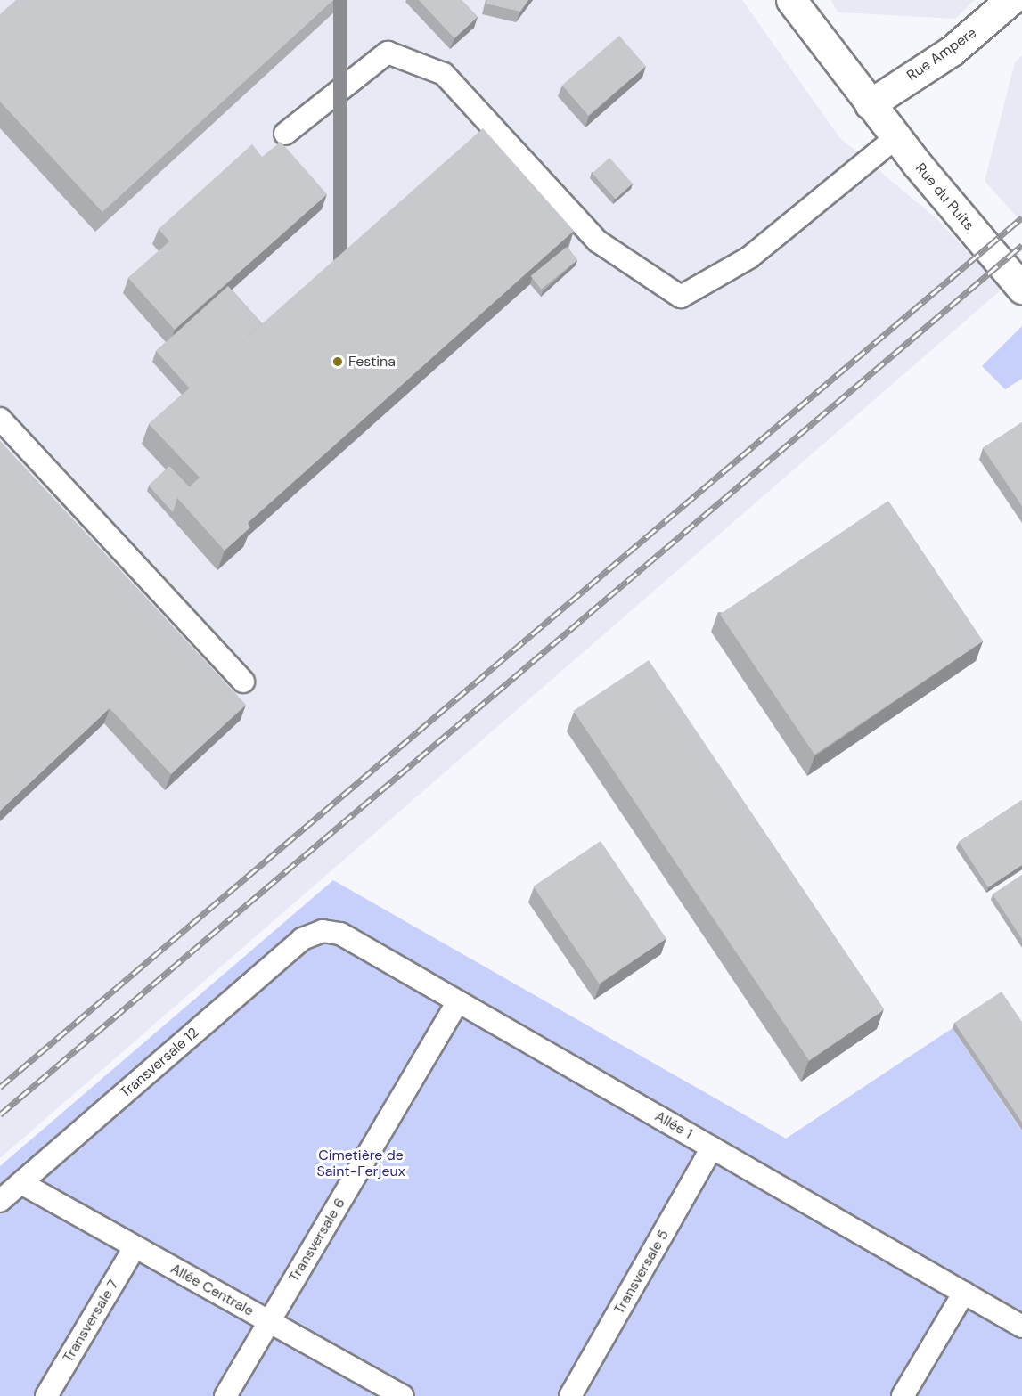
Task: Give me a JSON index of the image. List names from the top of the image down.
{
  "streets": {
    "street": ["Rue Ampère", "Rue du Puits"],
    "lane": [
      "Transversale 12",
      "Allée 1",
      "Transversale 6",
      "Transversale 5",
      "Allée Centrale",
      "Transversale 7"
    ]
  },
  "crossings": [
    ["Rue Ampère", "Rue du Puits"],
    ["Transversale 12", "Allée 1"],
    ["Transversale 12", "Allée Centrale"],
    ["Allée 1", "Transversale 6"],
    ["Allée 1", "Transversale 5"],
    ["Transversale 6", "Allée Centrale"],
    ["Allée Centrale", "Transversale 7"]
  ],
  "parks": ["Cimetière de Saint-Ferjeux"],
  "places": ["Festina"]
}
